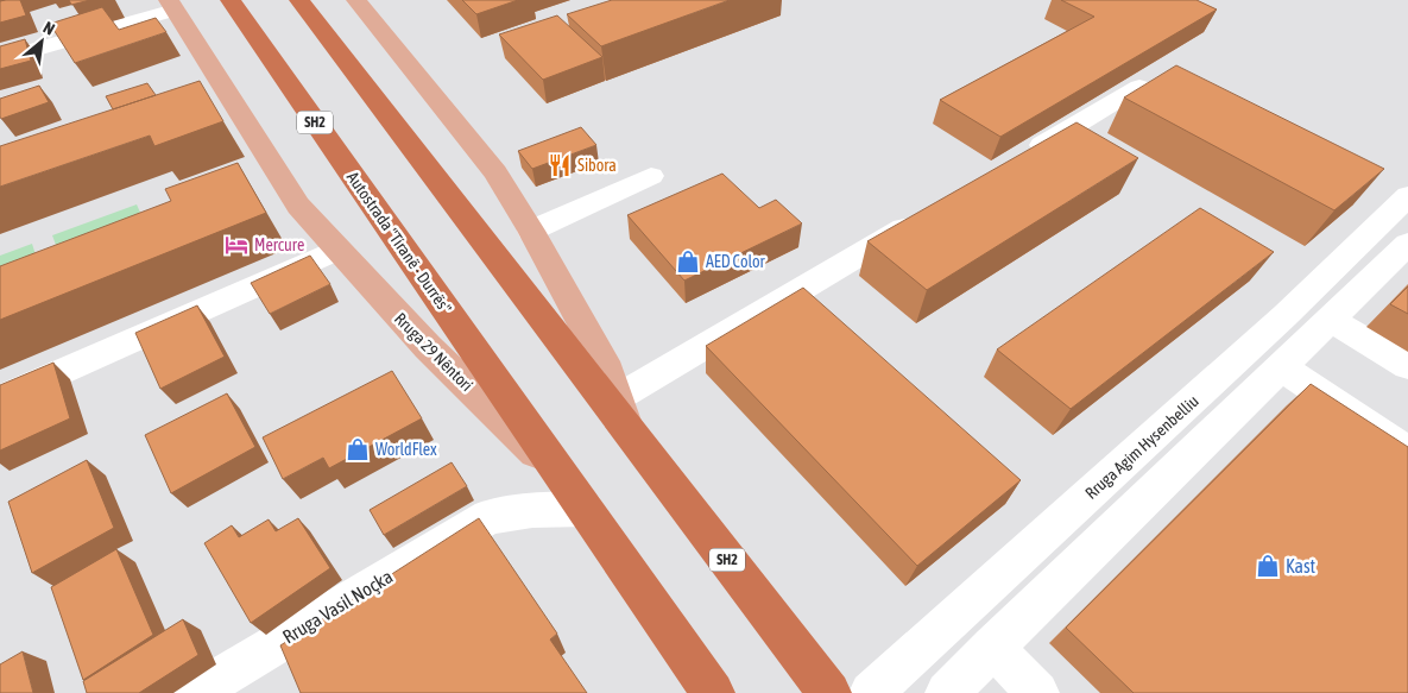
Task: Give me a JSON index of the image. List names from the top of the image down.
{
  "streets": {
    "highway": ["SH2", "Autostrada \"Tiranë - Durrës\"", "Rruga 29 Nëntori"],
    "street": ["Rruga Agim Hysenbelliu", "Rruga Vasil Noçka"]
  },
  "crossings": [
    ["Autostrada \"Tiranë - Durrës\"", "Rruga 29 Nëntori"],
    ["Autostrada \"Tiranë - Durrës\"", "Rruga Vasil Noçka"],
    ["Rruga 29 Nëntori", "Rruga Vasil Noçka"]
  ],
  "places": {
    "restaurant": ["Sibora"],
    "hotel": ["Mercure"],
    "shop": ["AED Color", "WorldFlex", "Kast"]
  },
  "north": "top right"
}
